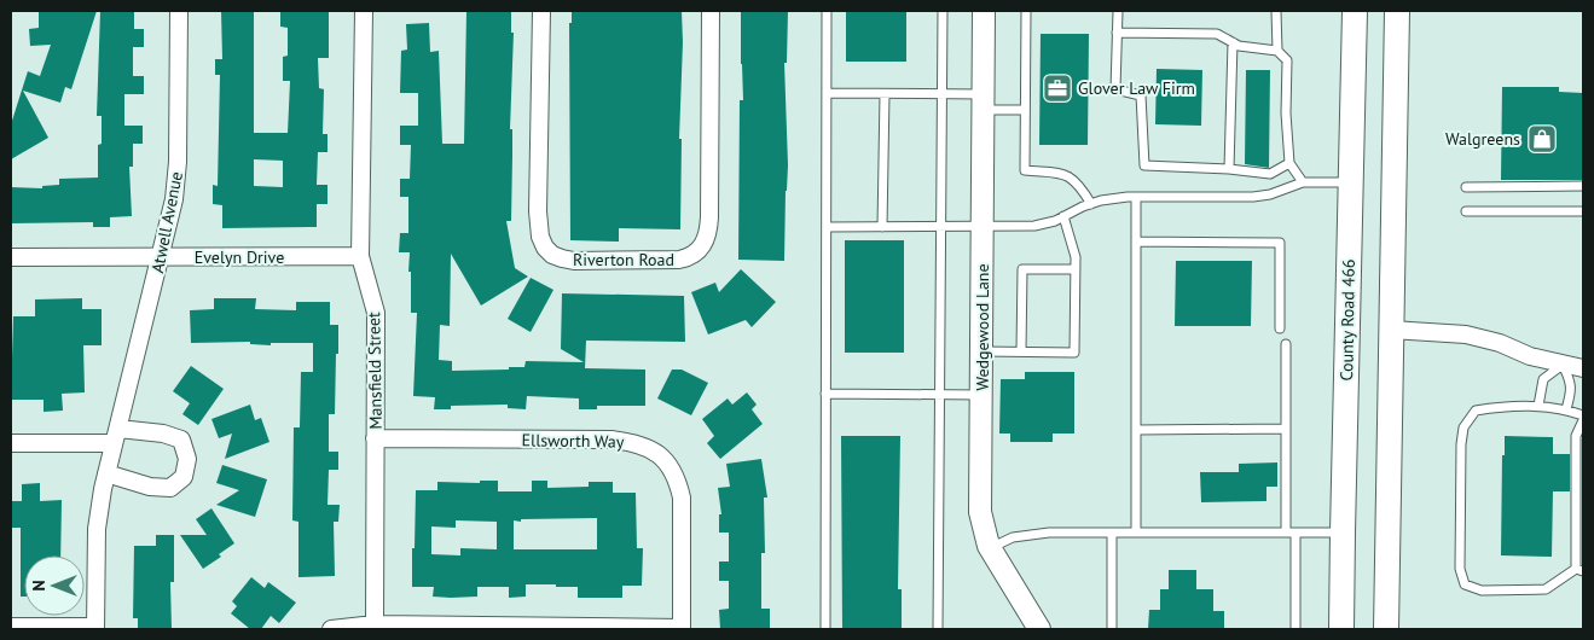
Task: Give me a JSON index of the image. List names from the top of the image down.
{
  "streets": {
    "main road": ["County Road 466"],
    "street": [
      "Atwell Avenue",
      "Evelyn Drive",
      "Riverton Road",
      "Wedgewood Lane",
      "Mansfield Street",
      "Ellsworth Way"
    ]
  },
  "crossings": [
    ["Atwell Avenue", "Evelyn Drive"],
    ["Evelyn Drive", "Mansfield Street"],
    ["Mansfield Street", "Ellsworth Way"]
  ],
  "places": {
    "office": ["Glover Law Firm"],
    "shop": ["Walgreens"]
  },
  "north": "left"
}
